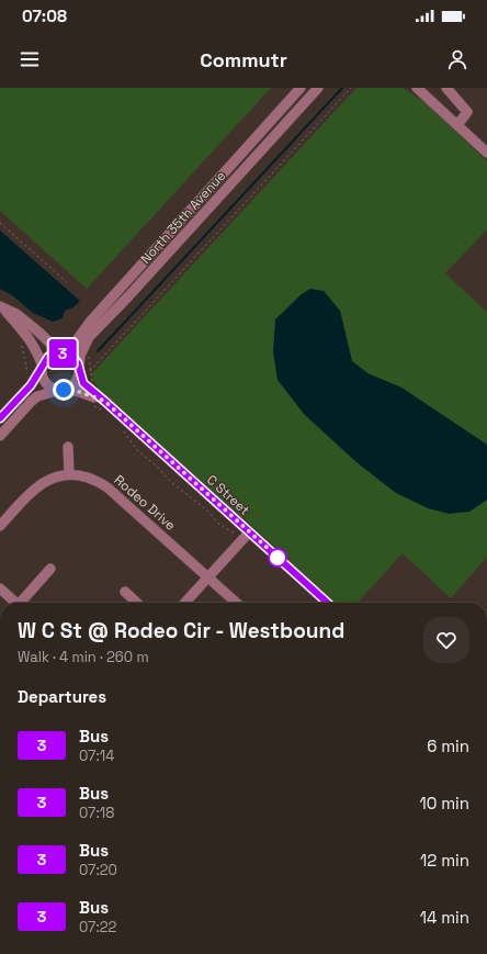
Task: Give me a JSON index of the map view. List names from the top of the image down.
{
  "streets": {
    "street": ["North 35th Avenue", "C Street", "Rodeo Drive"]
  },
  "crossings": [
    ["North 35th Avenue", "C Street"]
  ],
  "lines": ["bus line 3"],
  "page": {
    "status": "07:08",
    "header": "Commutr",
    "on_map": "3",
    "heading": [
      ["W C St @ Rodeo Cir - Westbound", "Walk · 4 min · 260 m"],
      "Departures"
    ],
    "list": [
      {
        "mark": "3",
        "name": "Bus",
        "note": "07:14",
        "value": "6 min"
      },
      {
        "mark": "3",
        "name": "Bus",
        "note": "07:18",
        "value": "10 min"
      },
      {
        "mark": "3",
        "name": "Bus",
        "note": "07:20",
        "value": "12 min"
      },
      {
        "mark": "3",
        "name": "Bus",
        "note": "07:22",
        "value": "14 min"
      }
    ]
  }
}
